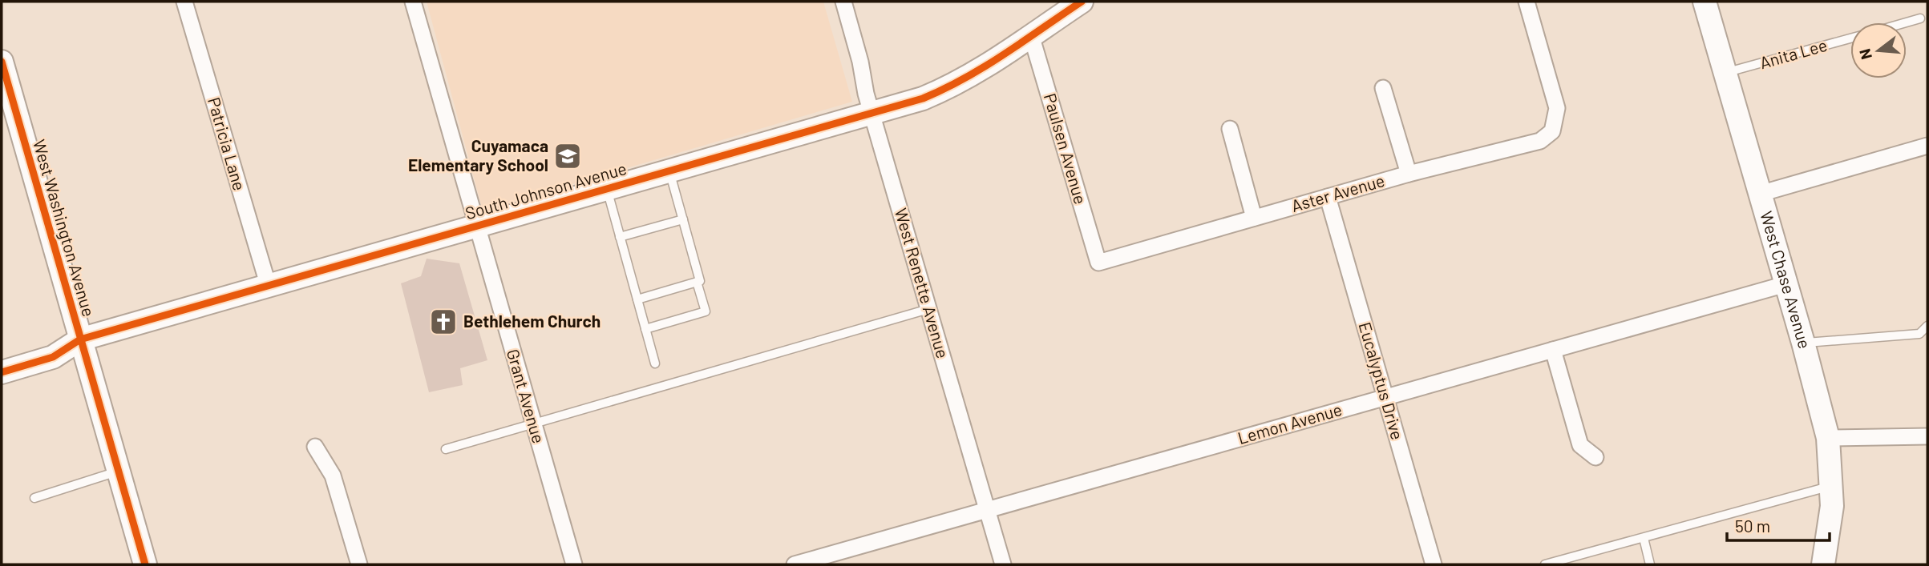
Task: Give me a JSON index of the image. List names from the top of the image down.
{
  "streets": {
    "street": [
      "Patricia Lane",
      "Paulsen Avenue",
      "South Johnson Avenue",
      "Aster Avenue",
      "West Washington Avenue",
      "West Chase Avenue",
      "West Renette Avenue",
      "Eucalyptus Drive",
      "Grant Avenue",
      "Lemon Avenue"
    ],
    "lane": ["Anita Lee"]
  },
  "crossings": [
    ["Anita Lee", "West Chase Avenue"],
    ["Patricia Lane", "South Johnson Avenue"],
    ["Paulsen Avenue", "South Johnson Avenue"],
    ["Paulsen Avenue", "Aster Avenue"],
    ["South Johnson Avenue", "West Washington Avenue"],
    ["South Johnson Avenue", "West Renette Avenue"],
    ["South Johnson Avenue", "Grant Avenue"],
    ["Aster Avenue", "Eucalyptus Drive"],
    ["West Chase Avenue", "Lemon Avenue"],
    ["West Renette Avenue", "Lemon Avenue"],
    ["Eucalyptus Drive", "Lemon Avenue"]
  ],
  "places": {
    "school or university": ["Cuyamaca Elementary School"],
    "church": ["Bethlehem Church"]
  },
  "scale_bar": "50 m",
  "north": "left"
}
